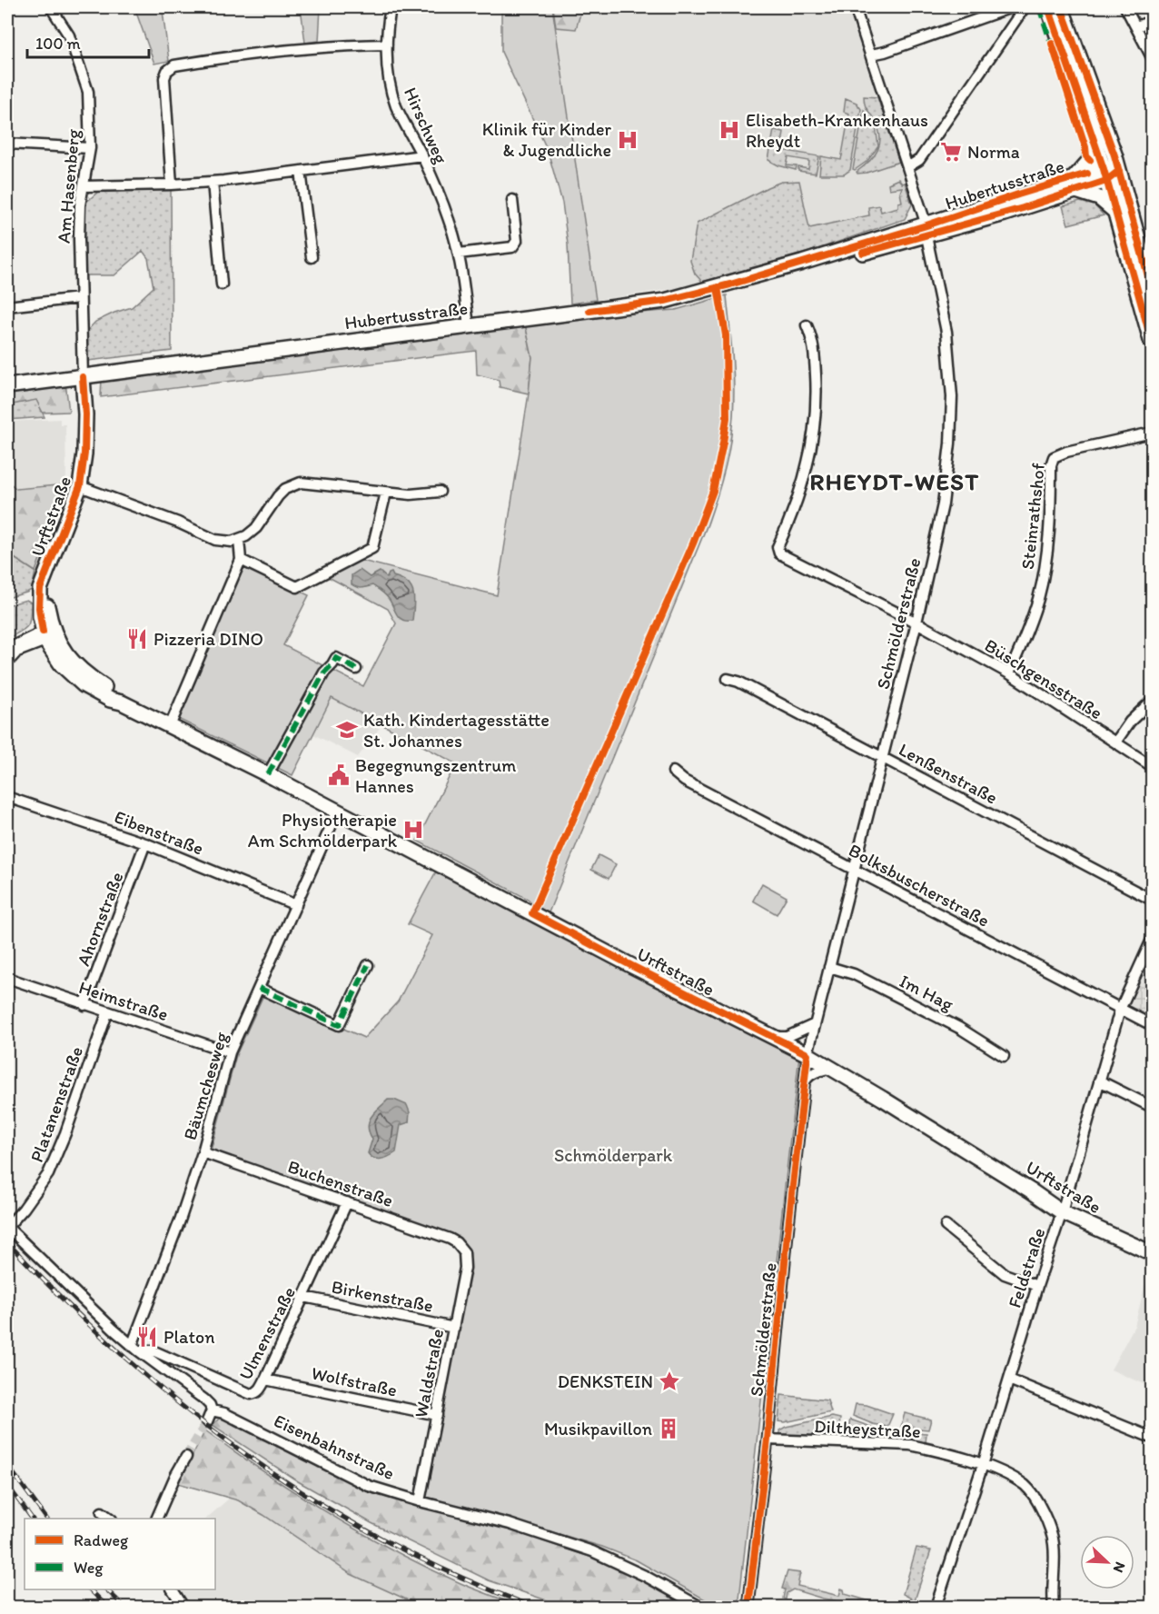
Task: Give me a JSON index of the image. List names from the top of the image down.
{
  "streets": {
    "street": [
      "Hirschweg",
      "Hubertusstraße",
      "Am Hasenberg",
      "Urftstraße",
      "Steinrathshof",
      "Schmölderstraße",
      "Büschgensstraße",
      "Lenßenstraße",
      "Eibenstraße",
      "Bolksbuscherstraße",
      "Ahornstraße",
      "Im Hag",
      "Heimstraße",
      "Bäumchesweg",
      "Platanenstraße",
      "Buchenstraße",
      "Feldstraße",
      "Birkenstraße",
      "Ulmenstraße",
      "Waldstraße",
      "Wolfstraße",
      "Diltheystraße",
      "Eisenbahnstraße"
    ]
  },
  "crossings": [
    ["Hirschweg", "Hubertusstraße"],
    ["Hubertusstraße", "Am Hasenberg"],
    ["Hubertusstraße", "Urftstraße"],
    ["Hubertusstraße", "Schmölderstraße"],
    ["Am Hasenberg", "Urftstraße"],
    ["Urftstraße", "Schmölderstraße"],
    ["Urftstraße", "Bäumchesweg"],
    ["Urftstraße", "Feldstraße"],
    ["Steinrathshof", "Büschgensstraße"],
    ["Schmölderstraße", "Büschgensstraße"],
    ["Schmölderstraße", "Lenßenstraße"],
    ["Schmölderstraße", "Bolksbuscherstraße"],
    ["Schmölderstraße", "Im Hag"],
    ["Schmölderstraße", "Diltheystraße"],
    ["Eibenstraße", "Ahornstraße"],
    ["Eibenstraße", "Bäumchesweg"],
    ["Bolksbuscherstraße", "Feldstraße"],
    ["Ahornstraße", "Heimstraße"],
    ["Heimstraße", "Bäumchesweg"],
    ["Heimstraße", "Platanenstraße"],
    ["Bäumchesweg", "Buchenstraße"],
    ["Bäumchesweg", "Ulmenstraße"],
    ["Bäumchesweg", "Eisenbahnstraße"],
    ["Platanenstraße", "Eisenbahnstraße"],
    ["Buchenstraße", "Ulmenstraße"],
    ["Buchenstraße", "Waldstraße"],
    ["Feldstraße", "Diltheystraße"],
    ["Birkenstraße", "Ulmenstraße"],
    ["Birkenstraße", "Waldstraße"],
    ["Ulmenstraße", "Wolfstraße"],
    ["Ulmenstraße", "Eisenbahnstraße"],
    ["Waldstraße", "Wolfstraße"],
    ["Waldstraße", "Eisenbahnstraße"]
  ],
  "districts": ["RHEYDT-WEST"],
  "parks": ["Schmölderpark"],
  "places": {
    "hospital": ["Elisabeth-Krankenhaus Rheydt", "Klinik für Kinder & Jugendliche", "Physiotherapie Am Schmölderpark"],
    "supermarket": ["Norma"],
    "restaurant": ["Pizzeria DINO", "Platon"],
    "school or university": ["Kath. Kindertagesstätte St. Johannes"],
    "public building": ["Begegnungszentrum Hannes"],
    "place": ["DENKSTEIN"],
    "building": ["Musikpavillon"]
  },
  "legend": ["Radweg", "Weg"],
  "scale_bar": "100 m",
  "north": "bottom right"
}
